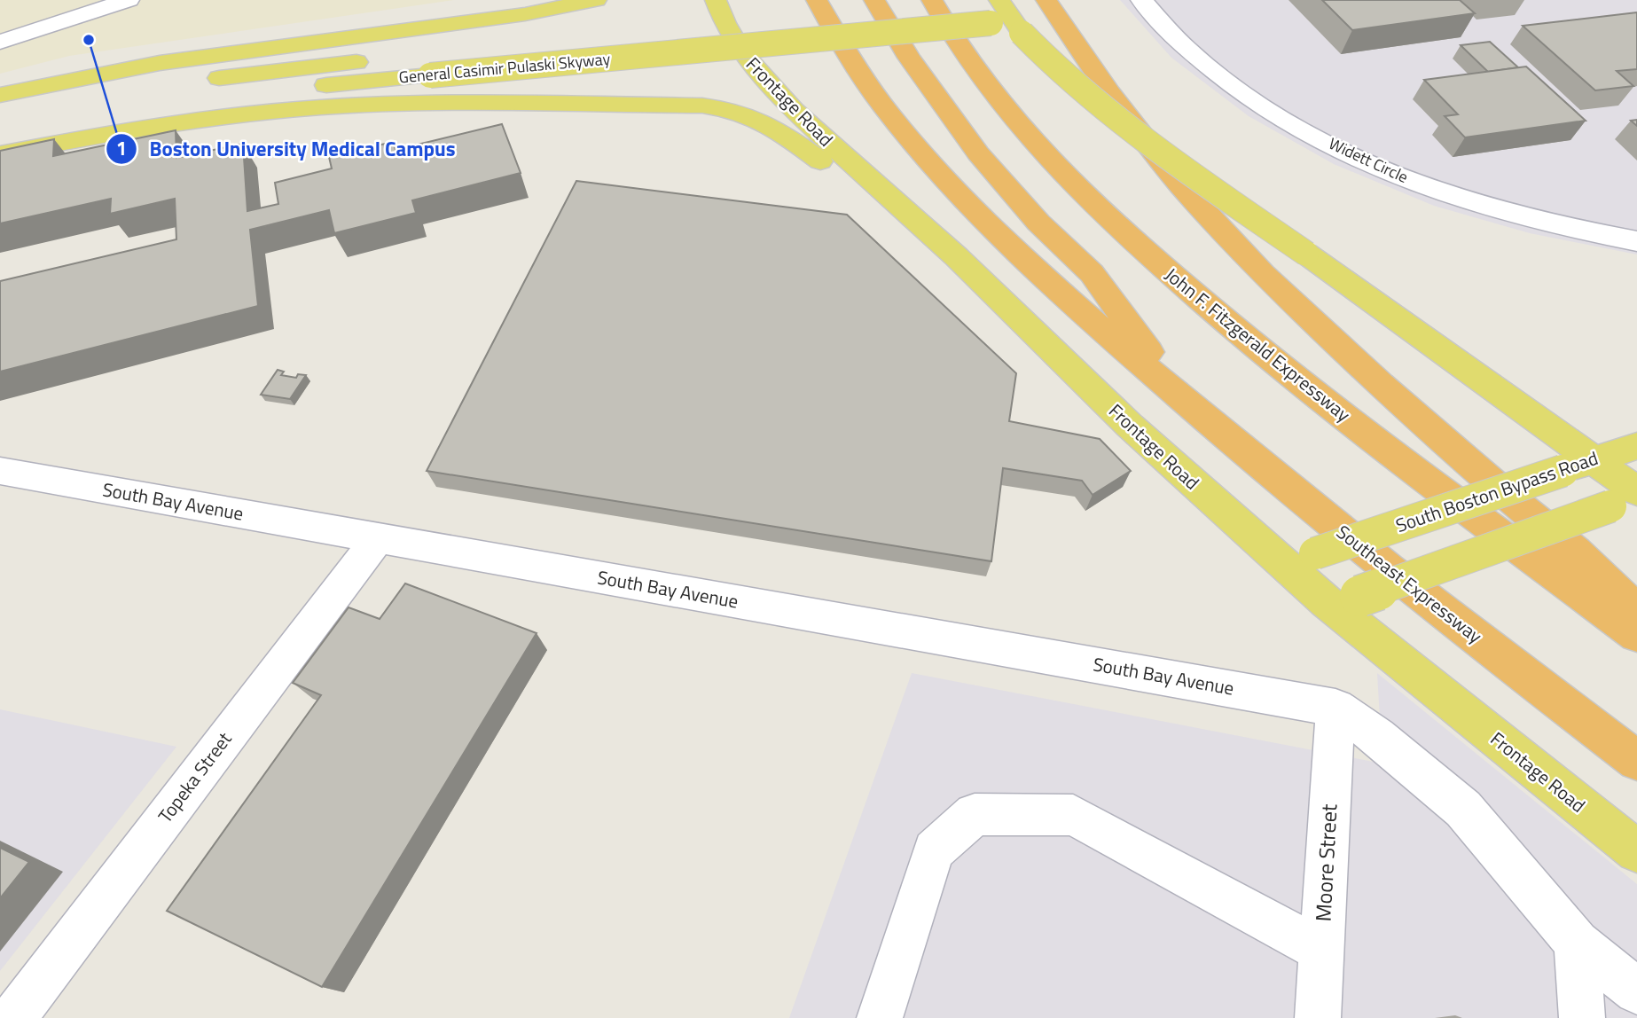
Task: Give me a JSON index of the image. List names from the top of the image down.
{
  "streets": {
    "highway": ["John F. Fitzgerald Expressway", "Southeast Expressway"],
    "main road": ["General Casimir Pulaski Skyway", "Frontage Road", "South Boston Bypass Road"],
    "street": [
      "Widett Circle",
      "South Bay Avenue",
      "Topeka Street",
      "Moore Street"
    ]
  },
  "crossings": [
    ["Frontage Road", "South Boston Bypass Road"],
    ["South Bay Avenue", "Topeka Street"],
    ["South Bay Avenue", "Moore Street"]
  ],
  "places": ["Boston University Medical Campus"]
}
